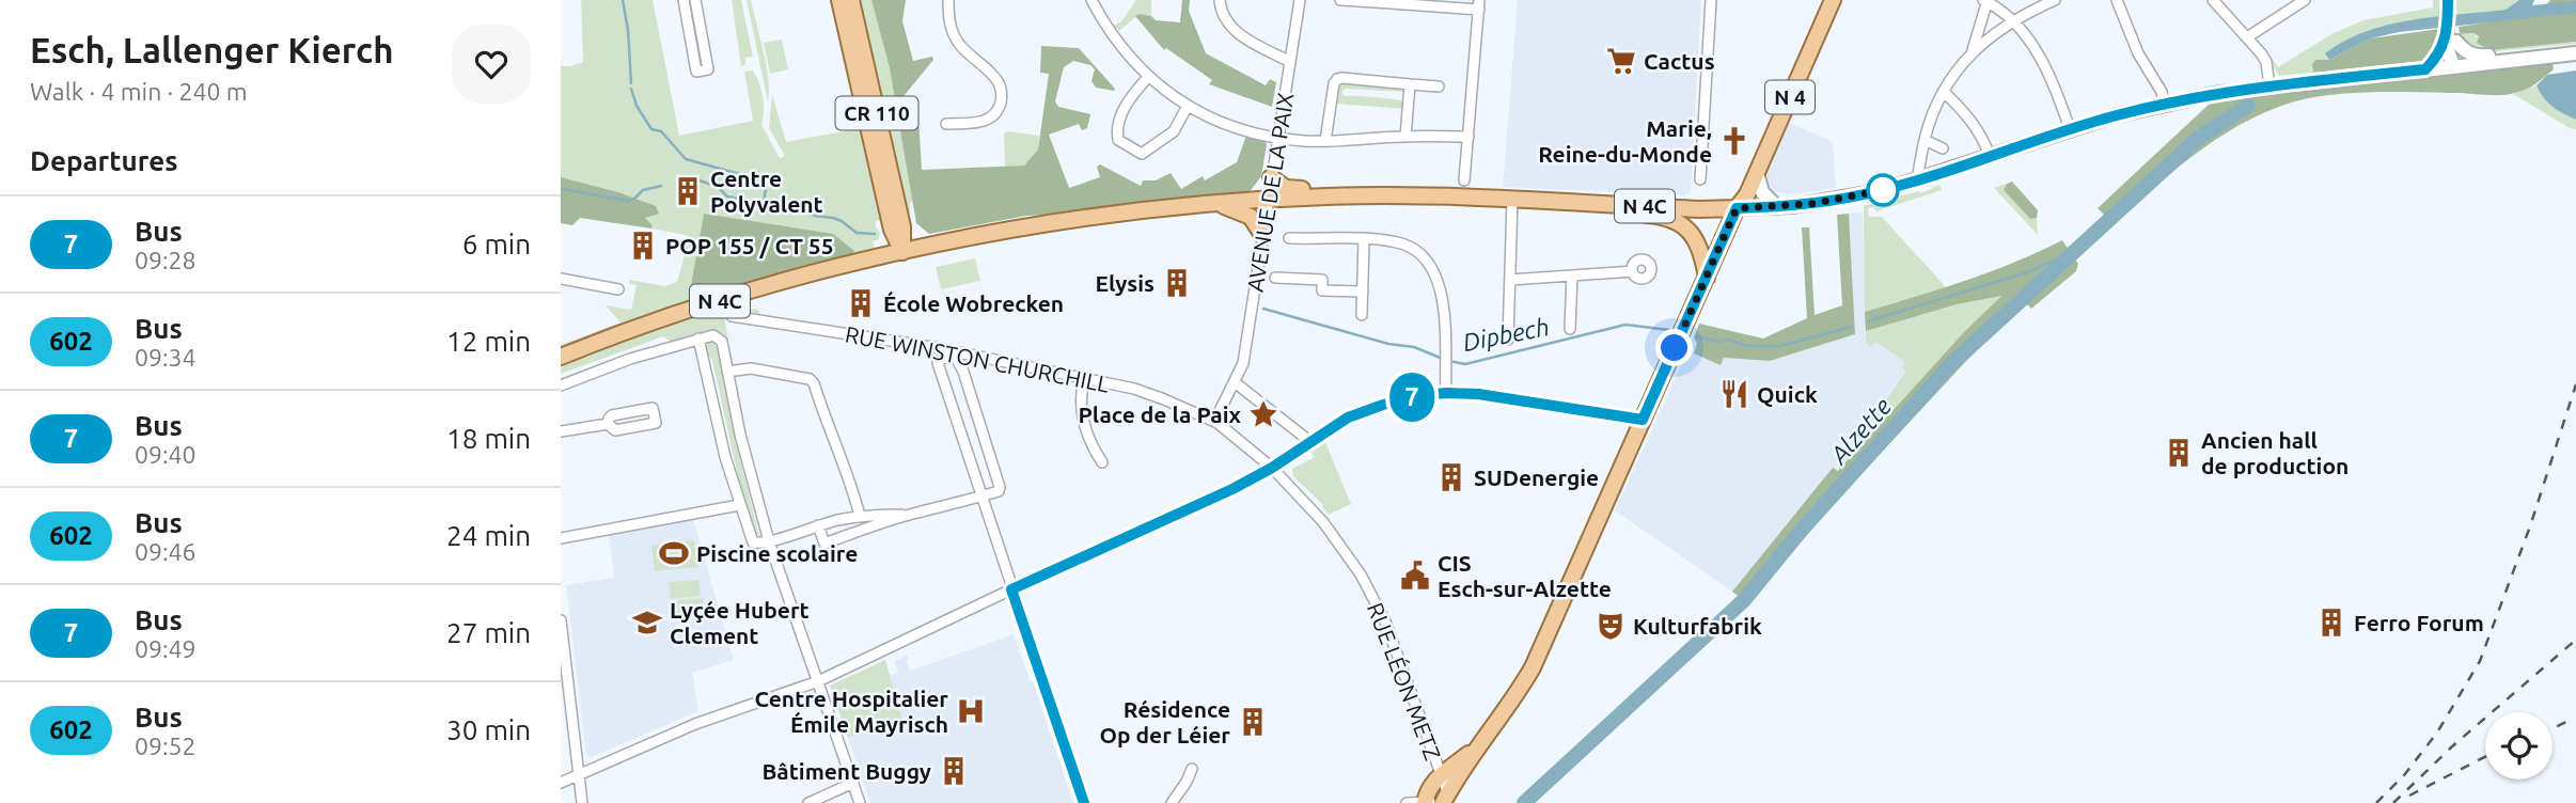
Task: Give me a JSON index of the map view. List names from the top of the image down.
{
  "streets": {
    "main road": ["N 4", "CR 110", "N 4C"],
    "street": ["AVENUE DE LA PAIX", "RUE WINSTON CHURCHILL", "RUE LÉON METZ"]
  },
  "crossings": [
    ["N 4", "N 4C"],
    ["N 4", "RUE LÉON METZ"],
    ["CR 110", "N 4C"],
    ["AVENUE DE LA PAIX", "N 4C"]
  ],
  "water": ["Dipbech", "Alzette"],
  "places": {
    "supermarket": ["Cactus"],
    "church": ["Marie, Reine-du-Monde"],
    "building": [
      "Centre Polyvalent",
      "POP 155 / CT 55",
      "Elysis",
      "École Wobrecken",
      "Ancien hall de production",
      "SUDenergie",
      "Ferro Forum",
      "Résidence Op der Léier",
      "Bâtiment Buggy"
    ],
    "restaurant": ["Quick"],
    "place": ["Place de la Paix"],
    "sports": ["Piscine scolaire"],
    "public building": ["CIS Esch-sur-Alzette"],
    "school or university": ["Lyçée Hubert Clement"],
    "theatre": ["Kulturfabrik"],
    "hospital": ["Centre Hospitalier Émile Mayrisch"]
  },
  "lines": ["bus line 7"],
  "page": {
    "heading": [
      ["Esch, Lallenger Kierch", "Walk · 4 min · 240 m"],
      "Departures"
    ],
    "on_map": "7",
    "list": [
      {
        "mark": "7",
        "name": "Bus",
        "note": "09:28",
        "value": "6 min"
      },
      {
        "mark": "602",
        "name": "Bus",
        "note": "09:34",
        "value": "12 min"
      },
      {
        "mark": "7",
        "name": "Bus",
        "note": "09:40",
        "value": "18 min"
      },
      {
        "mark": "602",
        "name": "Bus",
        "note": "09:46",
        "value": "24 min"
      },
      {
        "mark": "7",
        "name": "Bus",
        "note": "09:49",
        "value": "27 min"
      },
      {
        "mark": "602",
        "name": "Bus",
        "note": "09:52",
        "value": "30 min"
      }
    ]
  }
}
